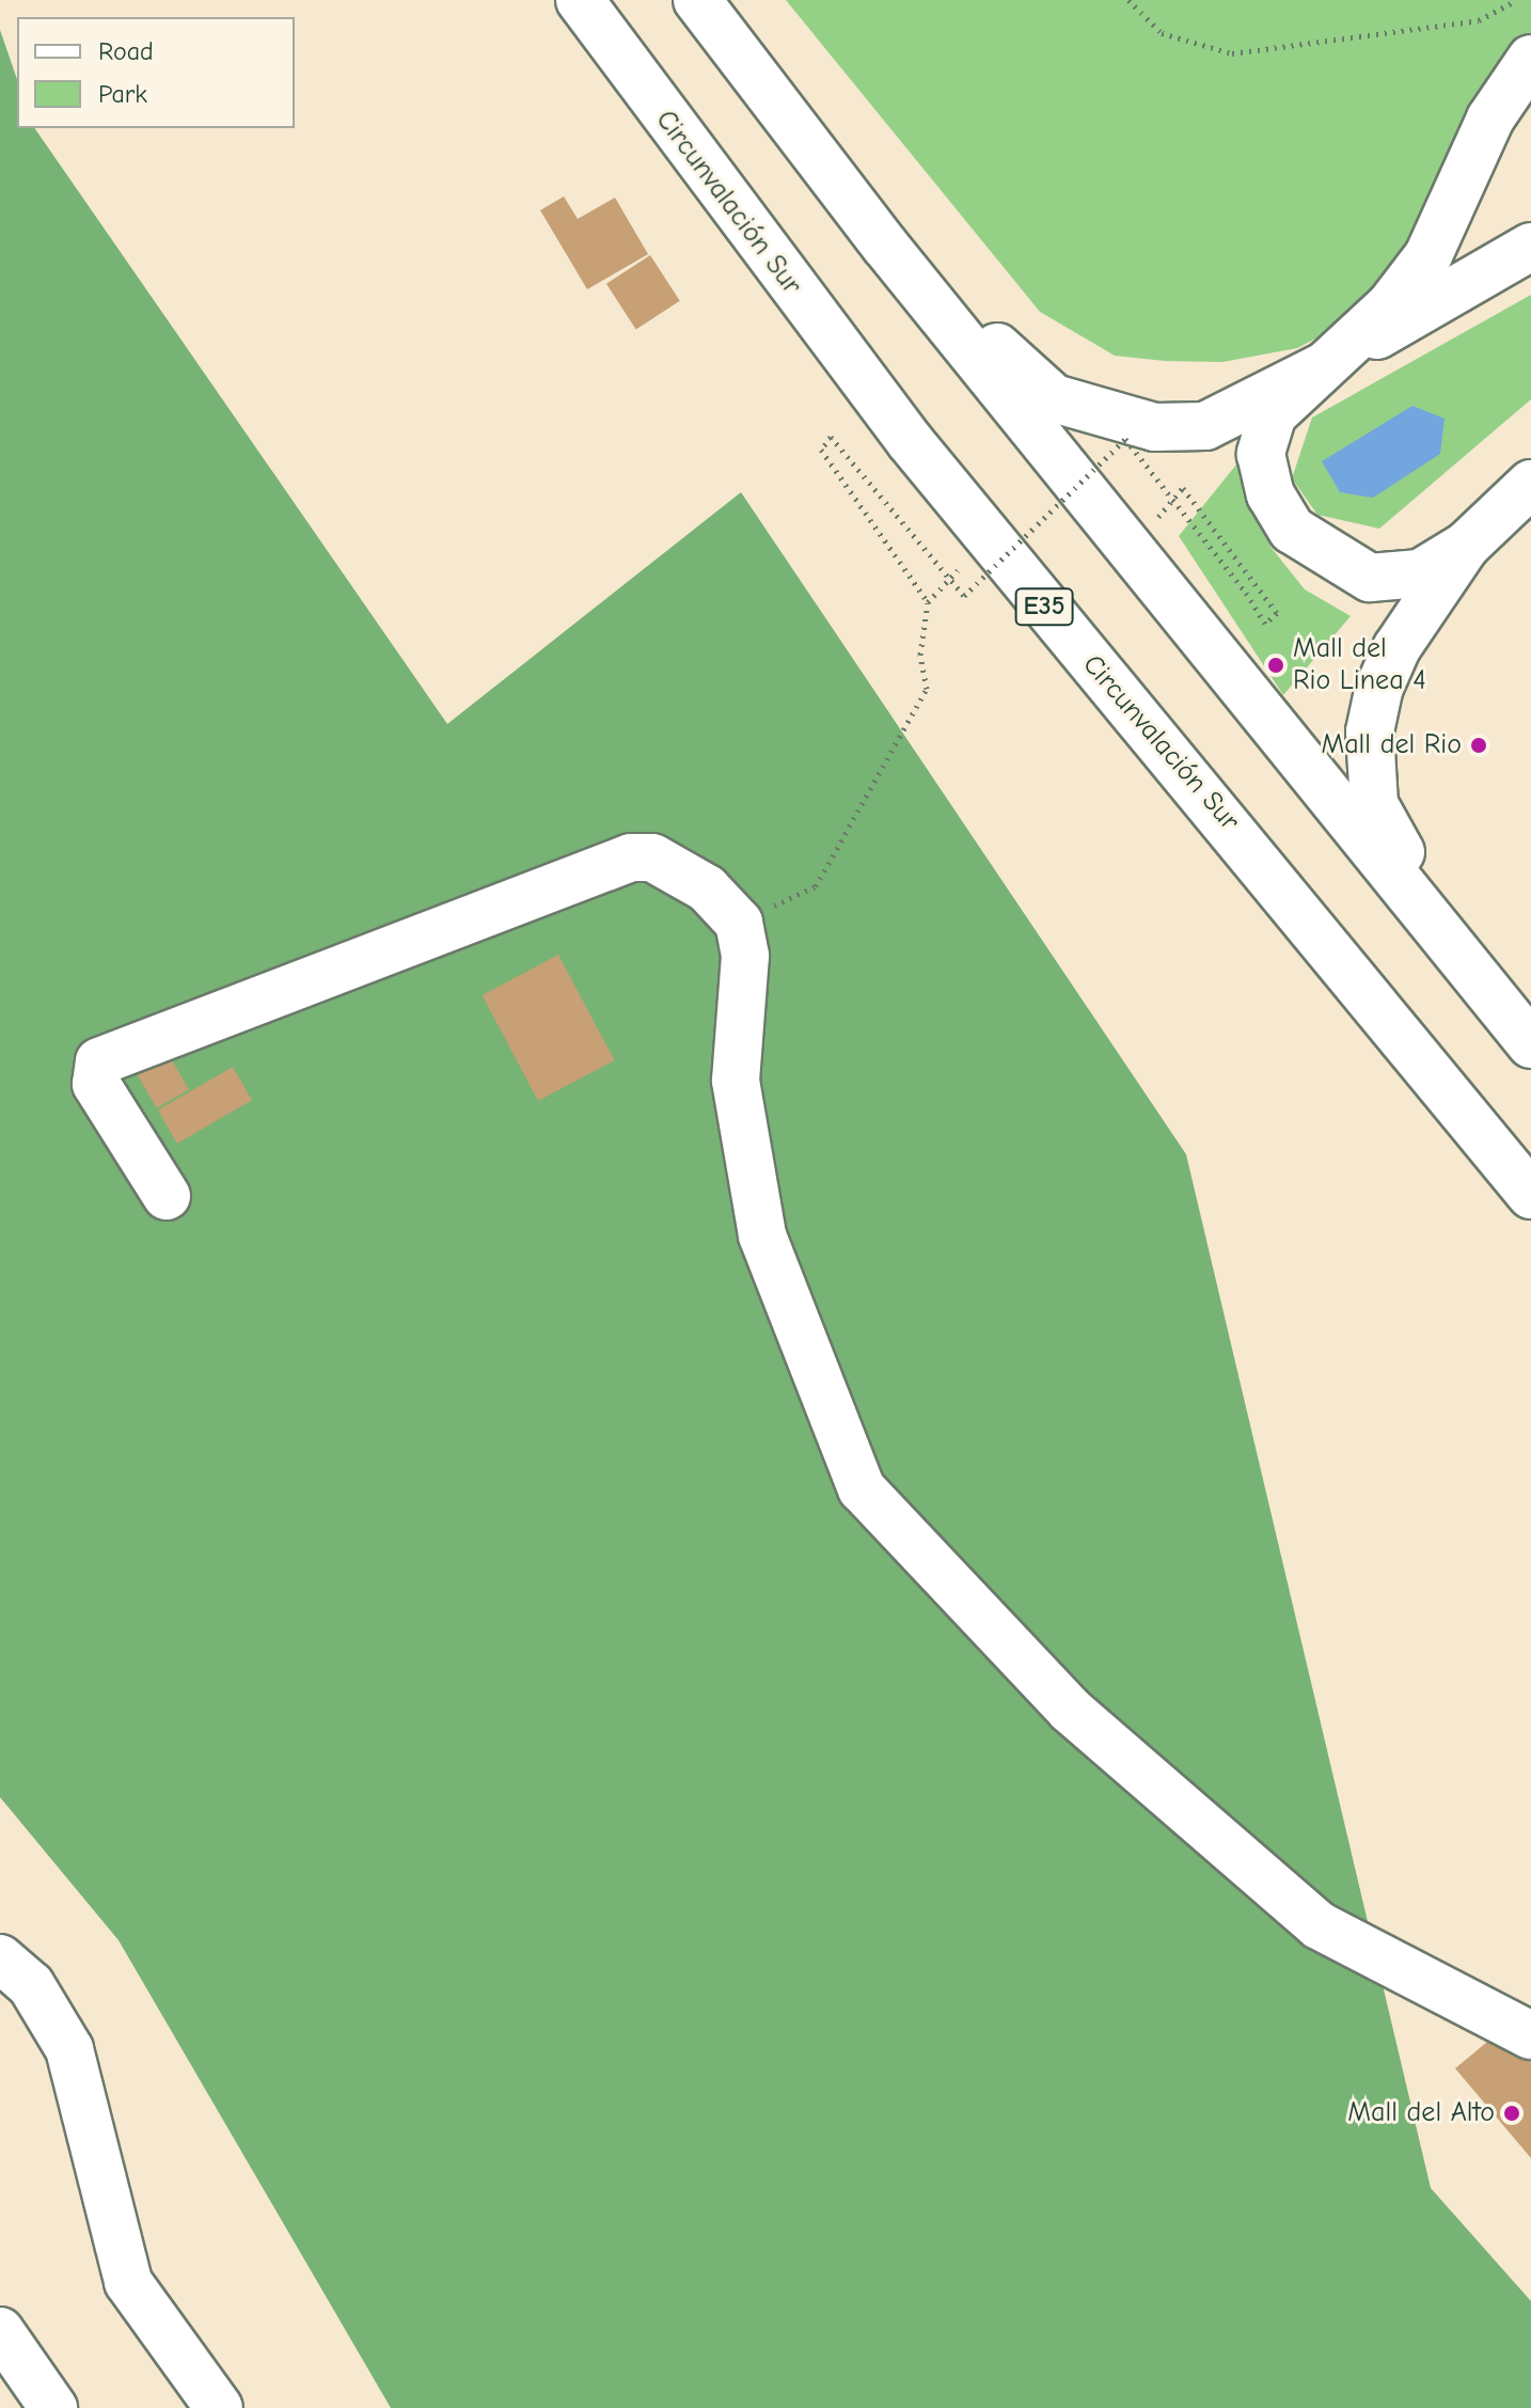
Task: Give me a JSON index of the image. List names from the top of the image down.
{
  "streets": {
    "main road": ["Circunvalación Sur", "E35"]
  },
  "places": ["Mall del Rio Linea 4", "Mall del Rio", "Mall del Alto"],
  "legend": ["Road", "Park"]
}
